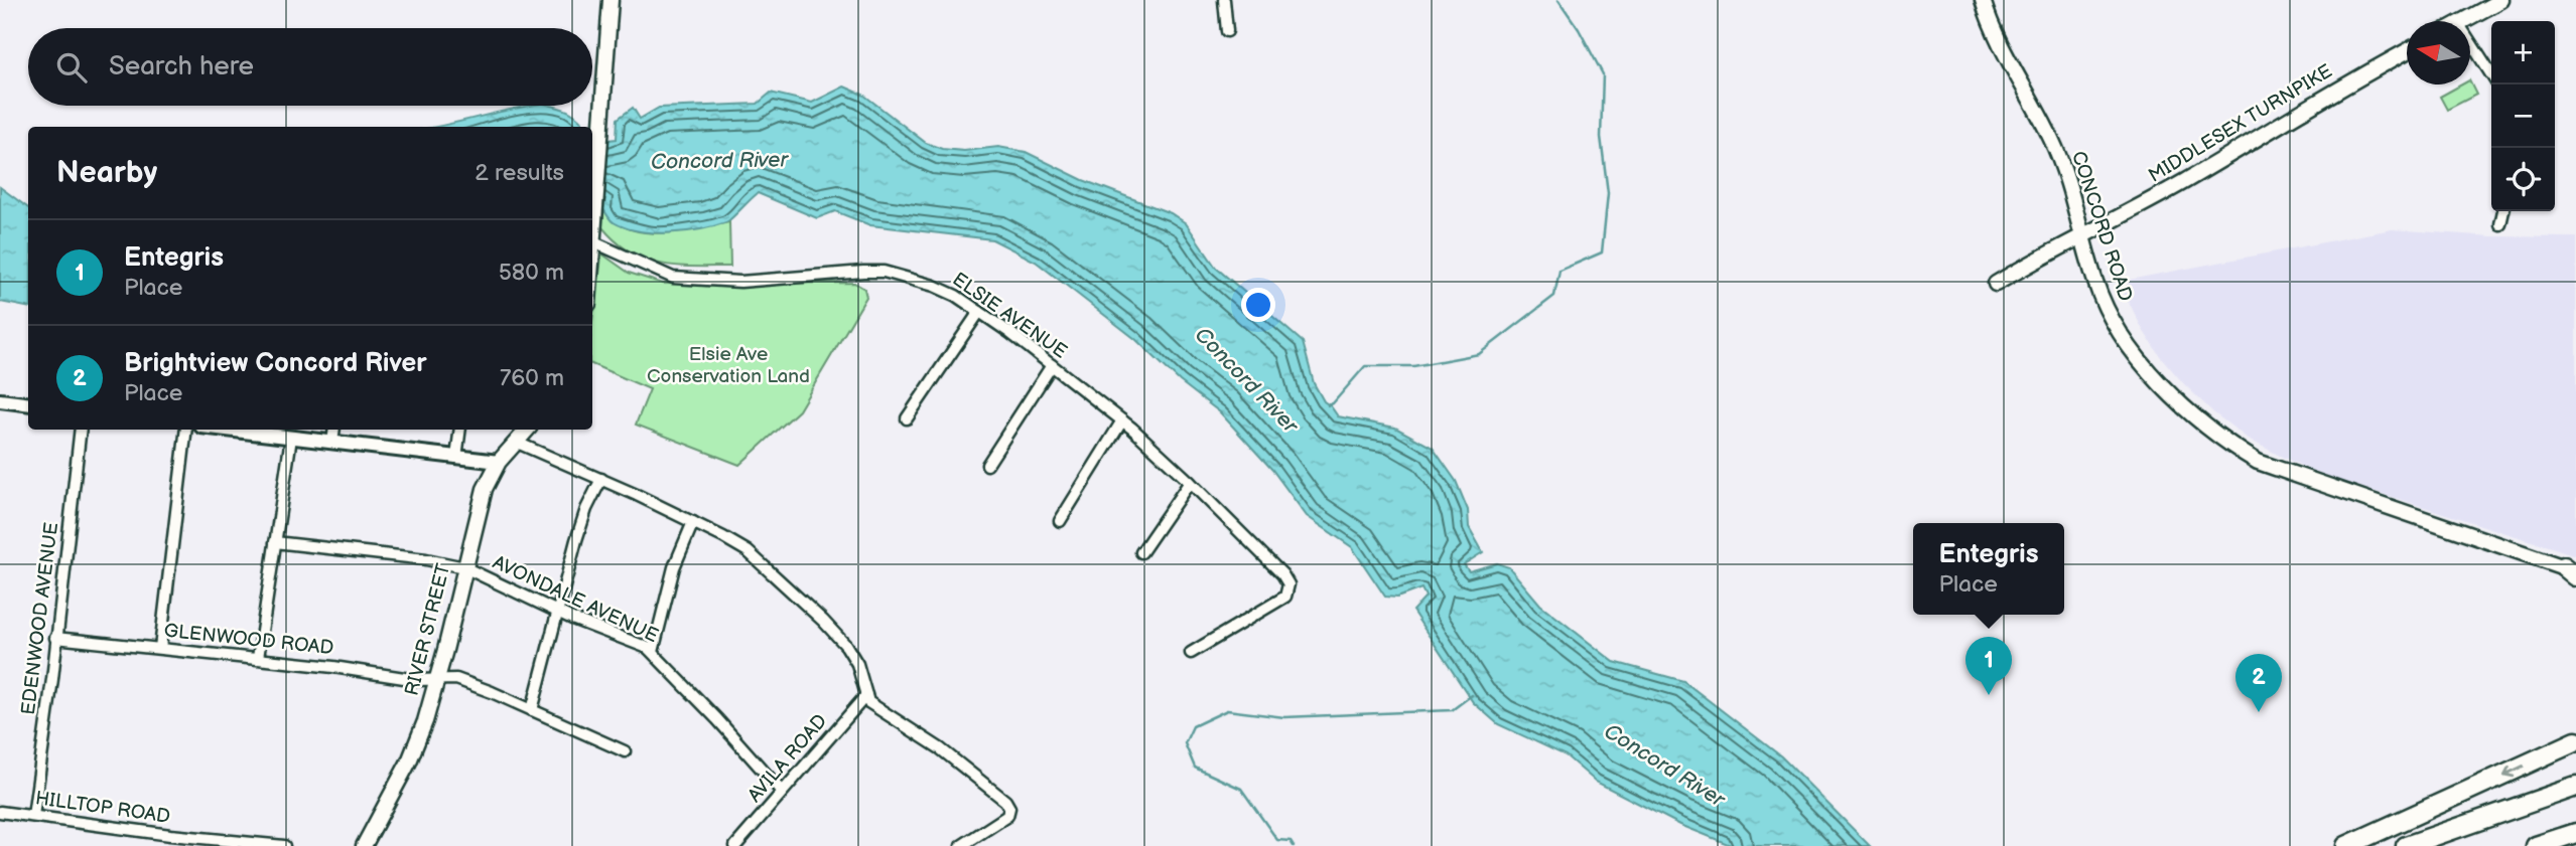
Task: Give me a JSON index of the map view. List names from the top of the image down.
{
  "streets": {
    "main road": ["MIDDLESEX TURNPIKE", "CONCORD ROAD", "RIVER STREET"],
    "street": [
      "ELSIE AVENUE",
      "AVONDALE AVENUE",
      "EDENWOOD AVENUE",
      "GLENWOOD ROAD",
      "AVILA ROAD",
      "HILLTOP ROAD"
    ]
  },
  "crossings": [
    ["MIDDLESEX TURNPIKE", "CONCORD ROAD"],
    ["AVONDALE AVENUE", "RIVER STREET"],
    ["AVONDALE AVENUE", "AVILA ROAD"],
    ["EDENWOOD AVENUE", "GLENWOOD ROAD"],
    ["EDENWOOD AVENUE", "HILLTOP ROAD"],
    ["RIVER STREET", "GLENWOOD ROAD"]
  ],
  "water": ["Concord River"],
  "parks": ["Elsie Ave Conservation Land"],
  "north": "left",
  "page": {
    "map_buttons": ["+", "−"],
    "search": "Search here",
    "heading": ["Nearby", "2 results"],
    "list": [
      {
        "mark": "1",
        "name": "Entegris",
        "note": "Place",
        "value": "580 m"
      },
      {
        "mark": "2",
        "name": "Brightview Concord River",
        "note": "Place",
        "value": "760 m"
      }
    ],
    "popup": ["Entegris", "Place"],
    "pins": ["1", "2"]
  }
}
